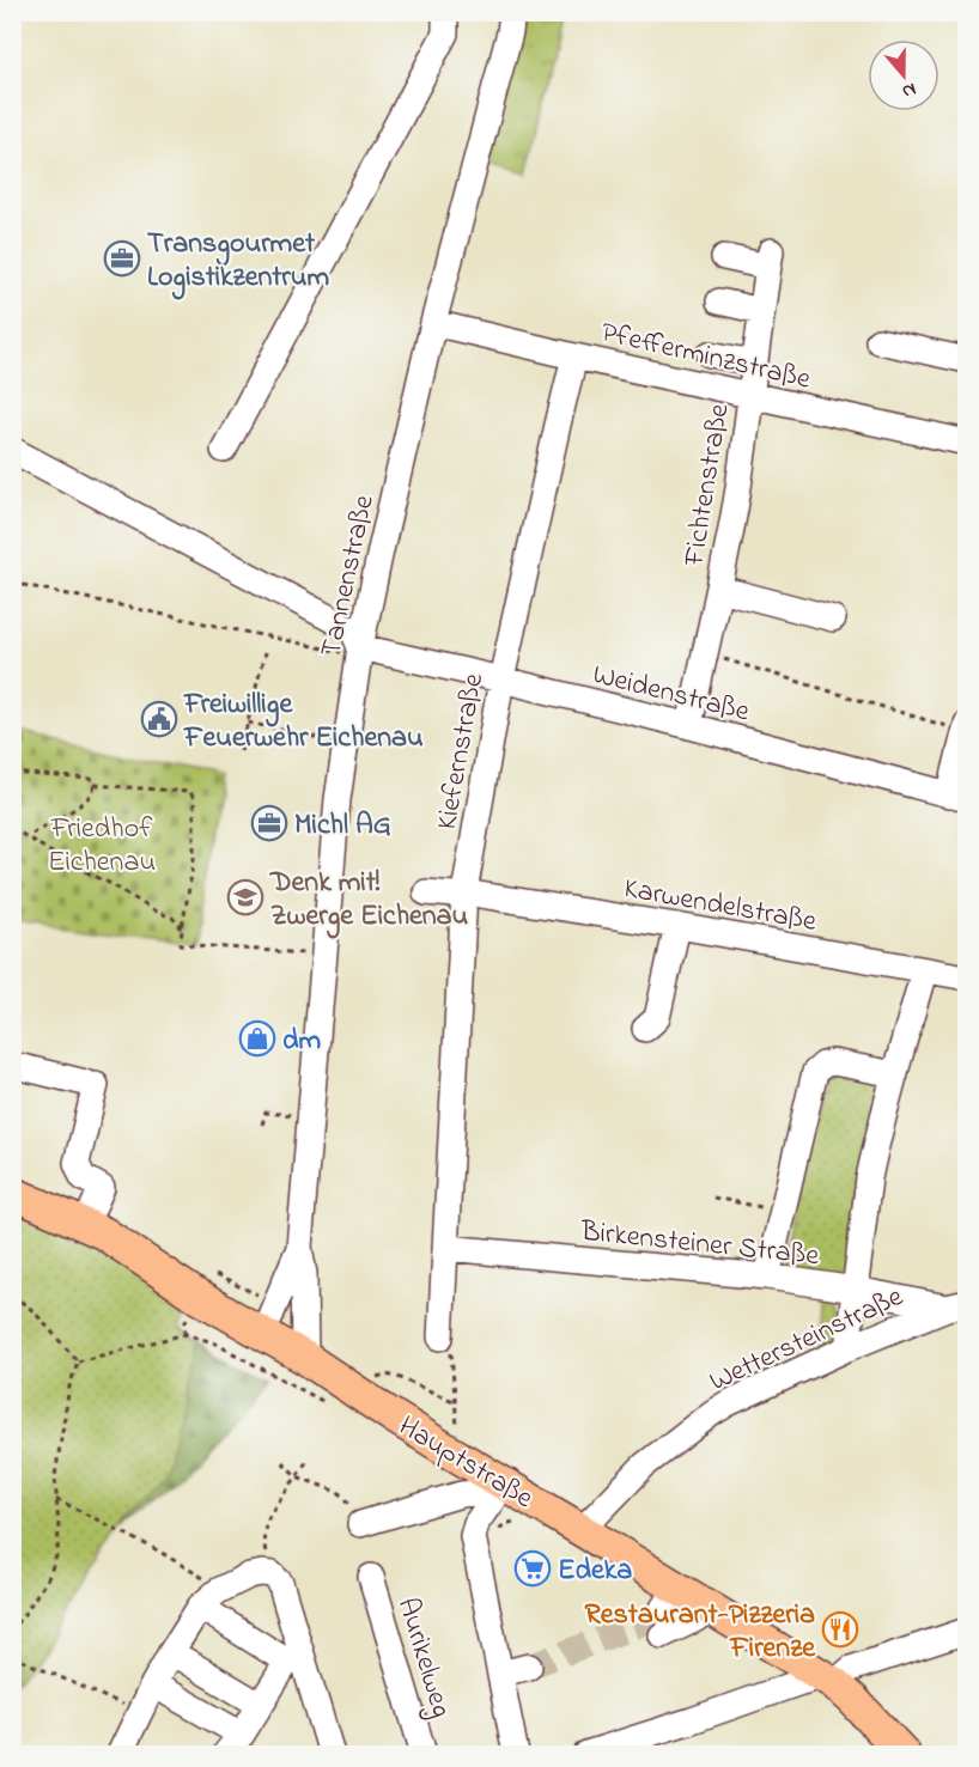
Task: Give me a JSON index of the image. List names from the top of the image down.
{
  "streets": {
    "main road": ["Hauptstraße"],
    "street": [
      "Pfefferminzstraße",
      "Fichtenstraße",
      "Tannenstraße",
      "Weidenstraße",
      "Kiefernstraße",
      "Karwendelstraße",
      "Birkensteiner Straße",
      "Wettersteinstraße",
      "Aurikelweg"
    ]
  },
  "crossings": [
    ["Pfefferminzstraße", "Fichtenstraße"],
    ["Pfefferminzstraße", "Tannenstraße"],
    ["Pfefferminzstraße", "Kiefernstraße"],
    ["Fichtenstraße", "Weidenstraße"],
    ["Tannenstraße", "Weidenstraße"],
    ["Tannenstraße", "Hauptstraße"],
    ["Weidenstraße", "Kiefernstraße"],
    ["Kiefernstraße", "Karwendelstraße"],
    ["Kiefernstraße", "Birkensteiner Straße"],
    ["Birkensteiner Straße", "Wettersteinstraße"],
    ["Wettersteinstraße", "Hauptstraße"]
  ],
  "parks": ["Friedhof Eichenau"],
  "places": {
    "office": ["Transgourmet Logistikzentrum", "Michl AG"],
    "public building": ["Freiwillige Feuerwehr Eichenau"],
    "school or university": ["Denk mit! Zwerge Eichenau"],
    "shop": ["dm"],
    "supermarket": ["Edeka"],
    "restaurant": ["Restaurant-Pizzeria Firenze"]
  },
  "north": "bottom"
}
